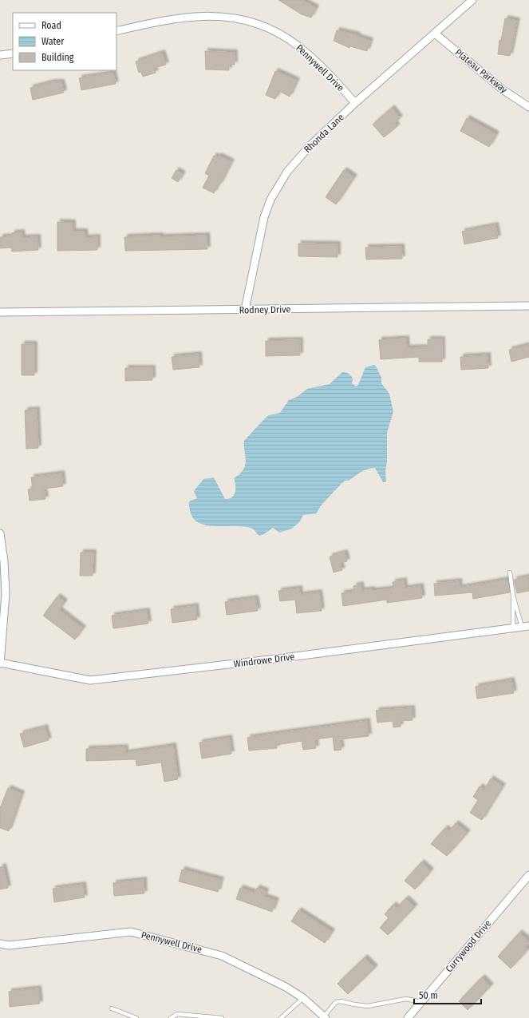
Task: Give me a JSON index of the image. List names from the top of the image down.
{
  "streets": {
    "street": [
      "Pennywell Drive",
      "Plateau Parkway",
      "Rhonda Lane",
      "Rodney Drive",
      "Windrowe Drive",
      "Currywood Drive"
    ]
  },
  "crossings": [
    ["Pennywell Drive", "Rhonda Lane"],
    ["Plateau Parkway", "Rhonda Lane"],
    ["Rhonda Lane", "Rodney Drive"]
  ],
  "legend": ["Road", "Water", "Building"],
  "scale_bar": "50 m"
}
